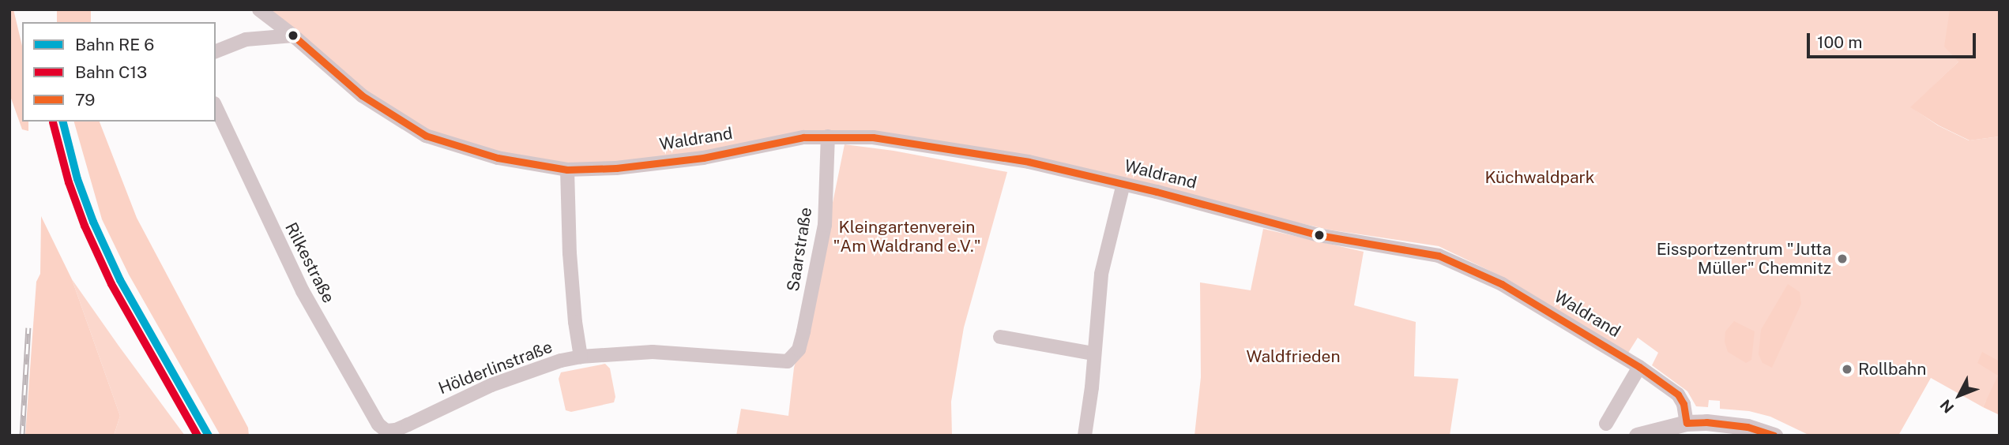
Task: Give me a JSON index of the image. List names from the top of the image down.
{
  "streets": {
    "street": [
      "Waldrand",
      "Saarstraße",
      "Rilkestraße",
      "Hölderlinstraße"
    ]
  },
  "crossings": [
    ["Waldrand", "Saarstraße"],
    ["Saarstraße", "Hölderlinstraße"],
    ["Rilkestraße", "Hölderlinstraße"]
  ],
  "parks": ["Küchwaldpark", "Kleingartenverein \"Am Waldrand e.V.\"", "Waldfrieden"],
  "places": ["Eissportzentrum \"Jutta Müller\" Chemnitz", "Rollbahn"],
  "lines": ["transit line 79", "rail line C13"],
  "legend": ["Bahn RE 6", "Bahn C13", "79"],
  "scale_bar": "100 m",
  "north": "bottom left"
}
